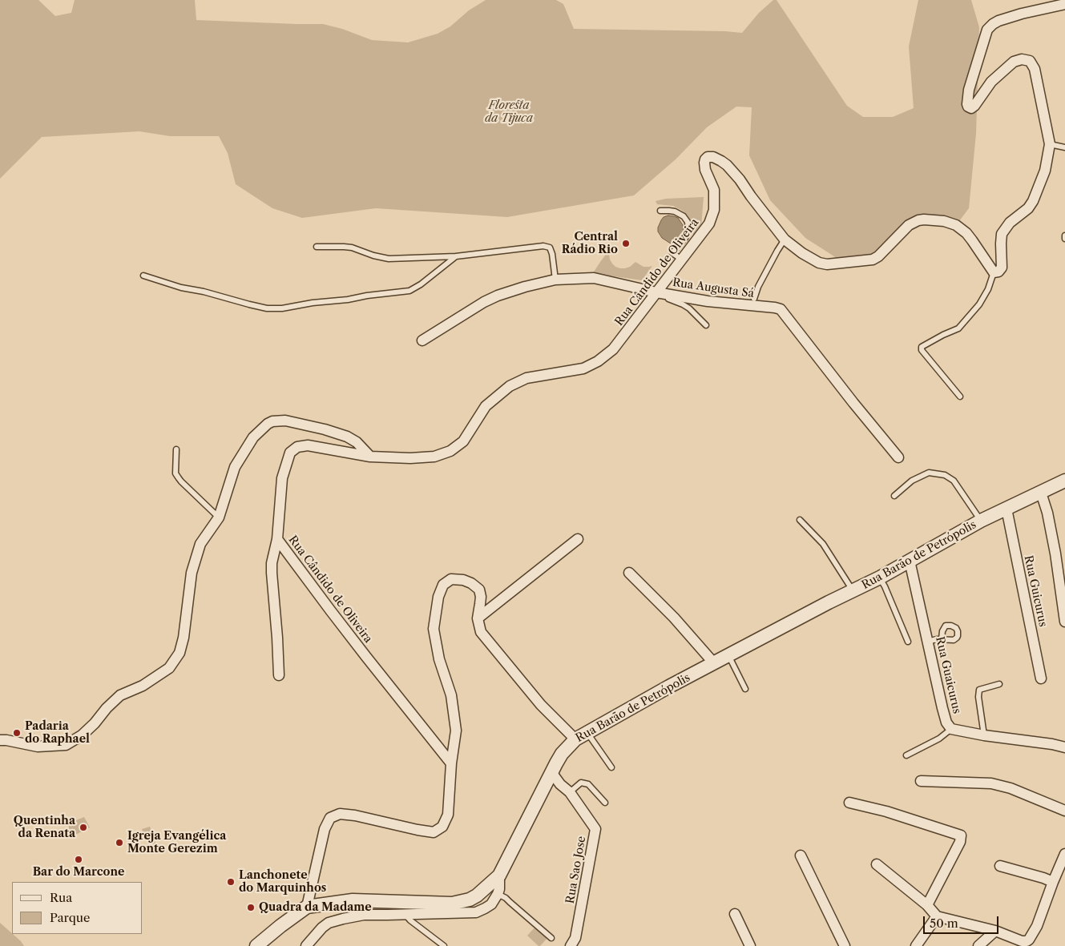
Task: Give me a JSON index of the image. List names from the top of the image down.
{
  "streets": {
    "street": [
      "Rua Cândido de Oliveira",
      "Rua Augusta Sá",
      "Rua Barão de Petrópolis",
      "Rua Guicurus",
      "Rua Guaicurus",
      "Rua Sao Jose"
    ]
  },
  "crossings": [
    ["Rua Cândido de Oliveira", "Rua Augusta Sá"],
    ["Rua Barão de Petrópolis", "Rua Guicurus"],
    ["Rua Barão de Petrópolis", "Rua Guaicurus"],
    ["Rua Barão de Petrópolis", "Rua Sao Jose"]
  ],
  "parks": ["Floresta da Tijuca"],
  "places": [
    "Central Rádio Rio",
    "Padaria do Raphael",
    "Quentinha da Renata",
    "Igreja Evangélica Monte Gerezim",
    "Bar do Marcone",
    "Lanchonete do Marquinhos",
    "Quadra da Madame"
  ],
  "legend": ["Rua", "Parque"],
  "scale_bar": "50 m"
}
